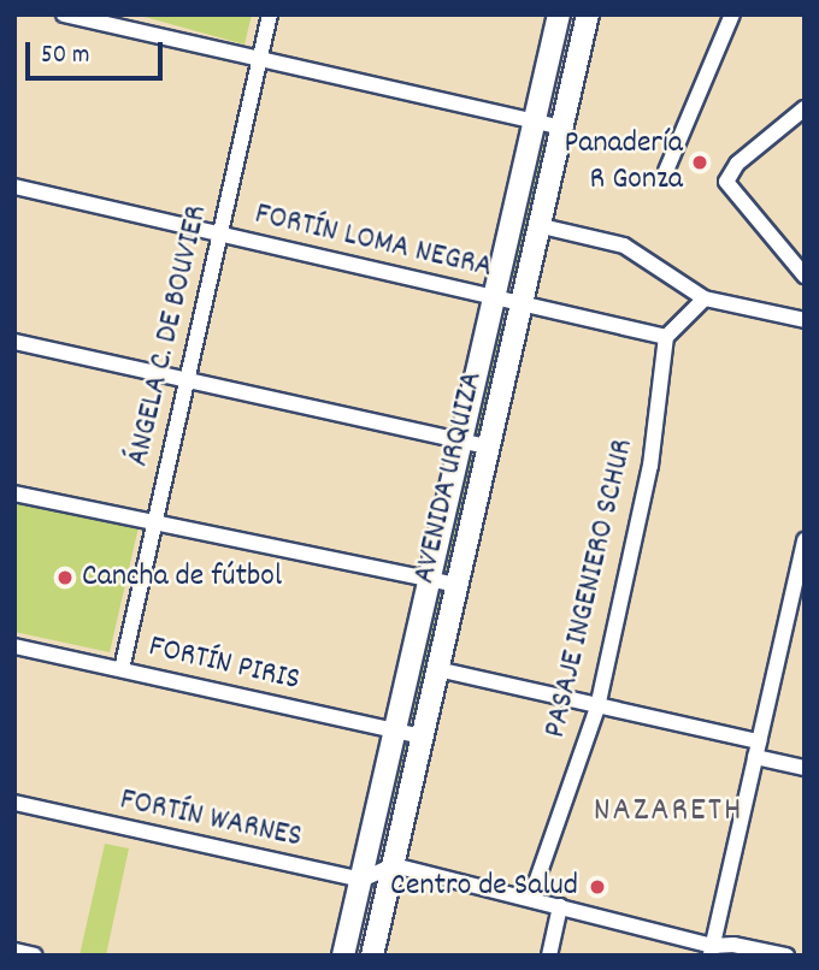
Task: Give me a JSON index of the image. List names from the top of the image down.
{
  "streets": {
    "main road": ["AVENIDA URQUIZA"],
    "street": [
      "FORTÍN LOMA NEGRA",
      "ÁNGELA C. DE BOUVIER",
      "PASAJE INGENIERO SCHUR",
      "FORTÍN PIRIS",
      "FORTÍN WARNES"
    ]
  },
  "crossings": [
    ["FORTÍN LOMA NEGRA", "ÁNGELA C. DE BOUVIER"],
    ["FORTÍN LOMA NEGRA", "AVENIDA URQUIZA"],
    ["FORTÍN LOMA NEGRA", "PASAJE INGENIERO SCHUR"],
    ["ÁNGELA C. DE BOUVIER", "FORTÍN PIRIS"],
    ["AVENIDA URQUIZA", "FORTÍN PIRIS"],
    ["AVENIDA URQUIZA", "FORTÍN WARNES"]
  ],
  "districts": ["NAZARETH"],
  "places": ["Panadería R Gonza", "Cancha de fútbol", "Centro de Salud"],
  "scale_bar": "50 m"
}
